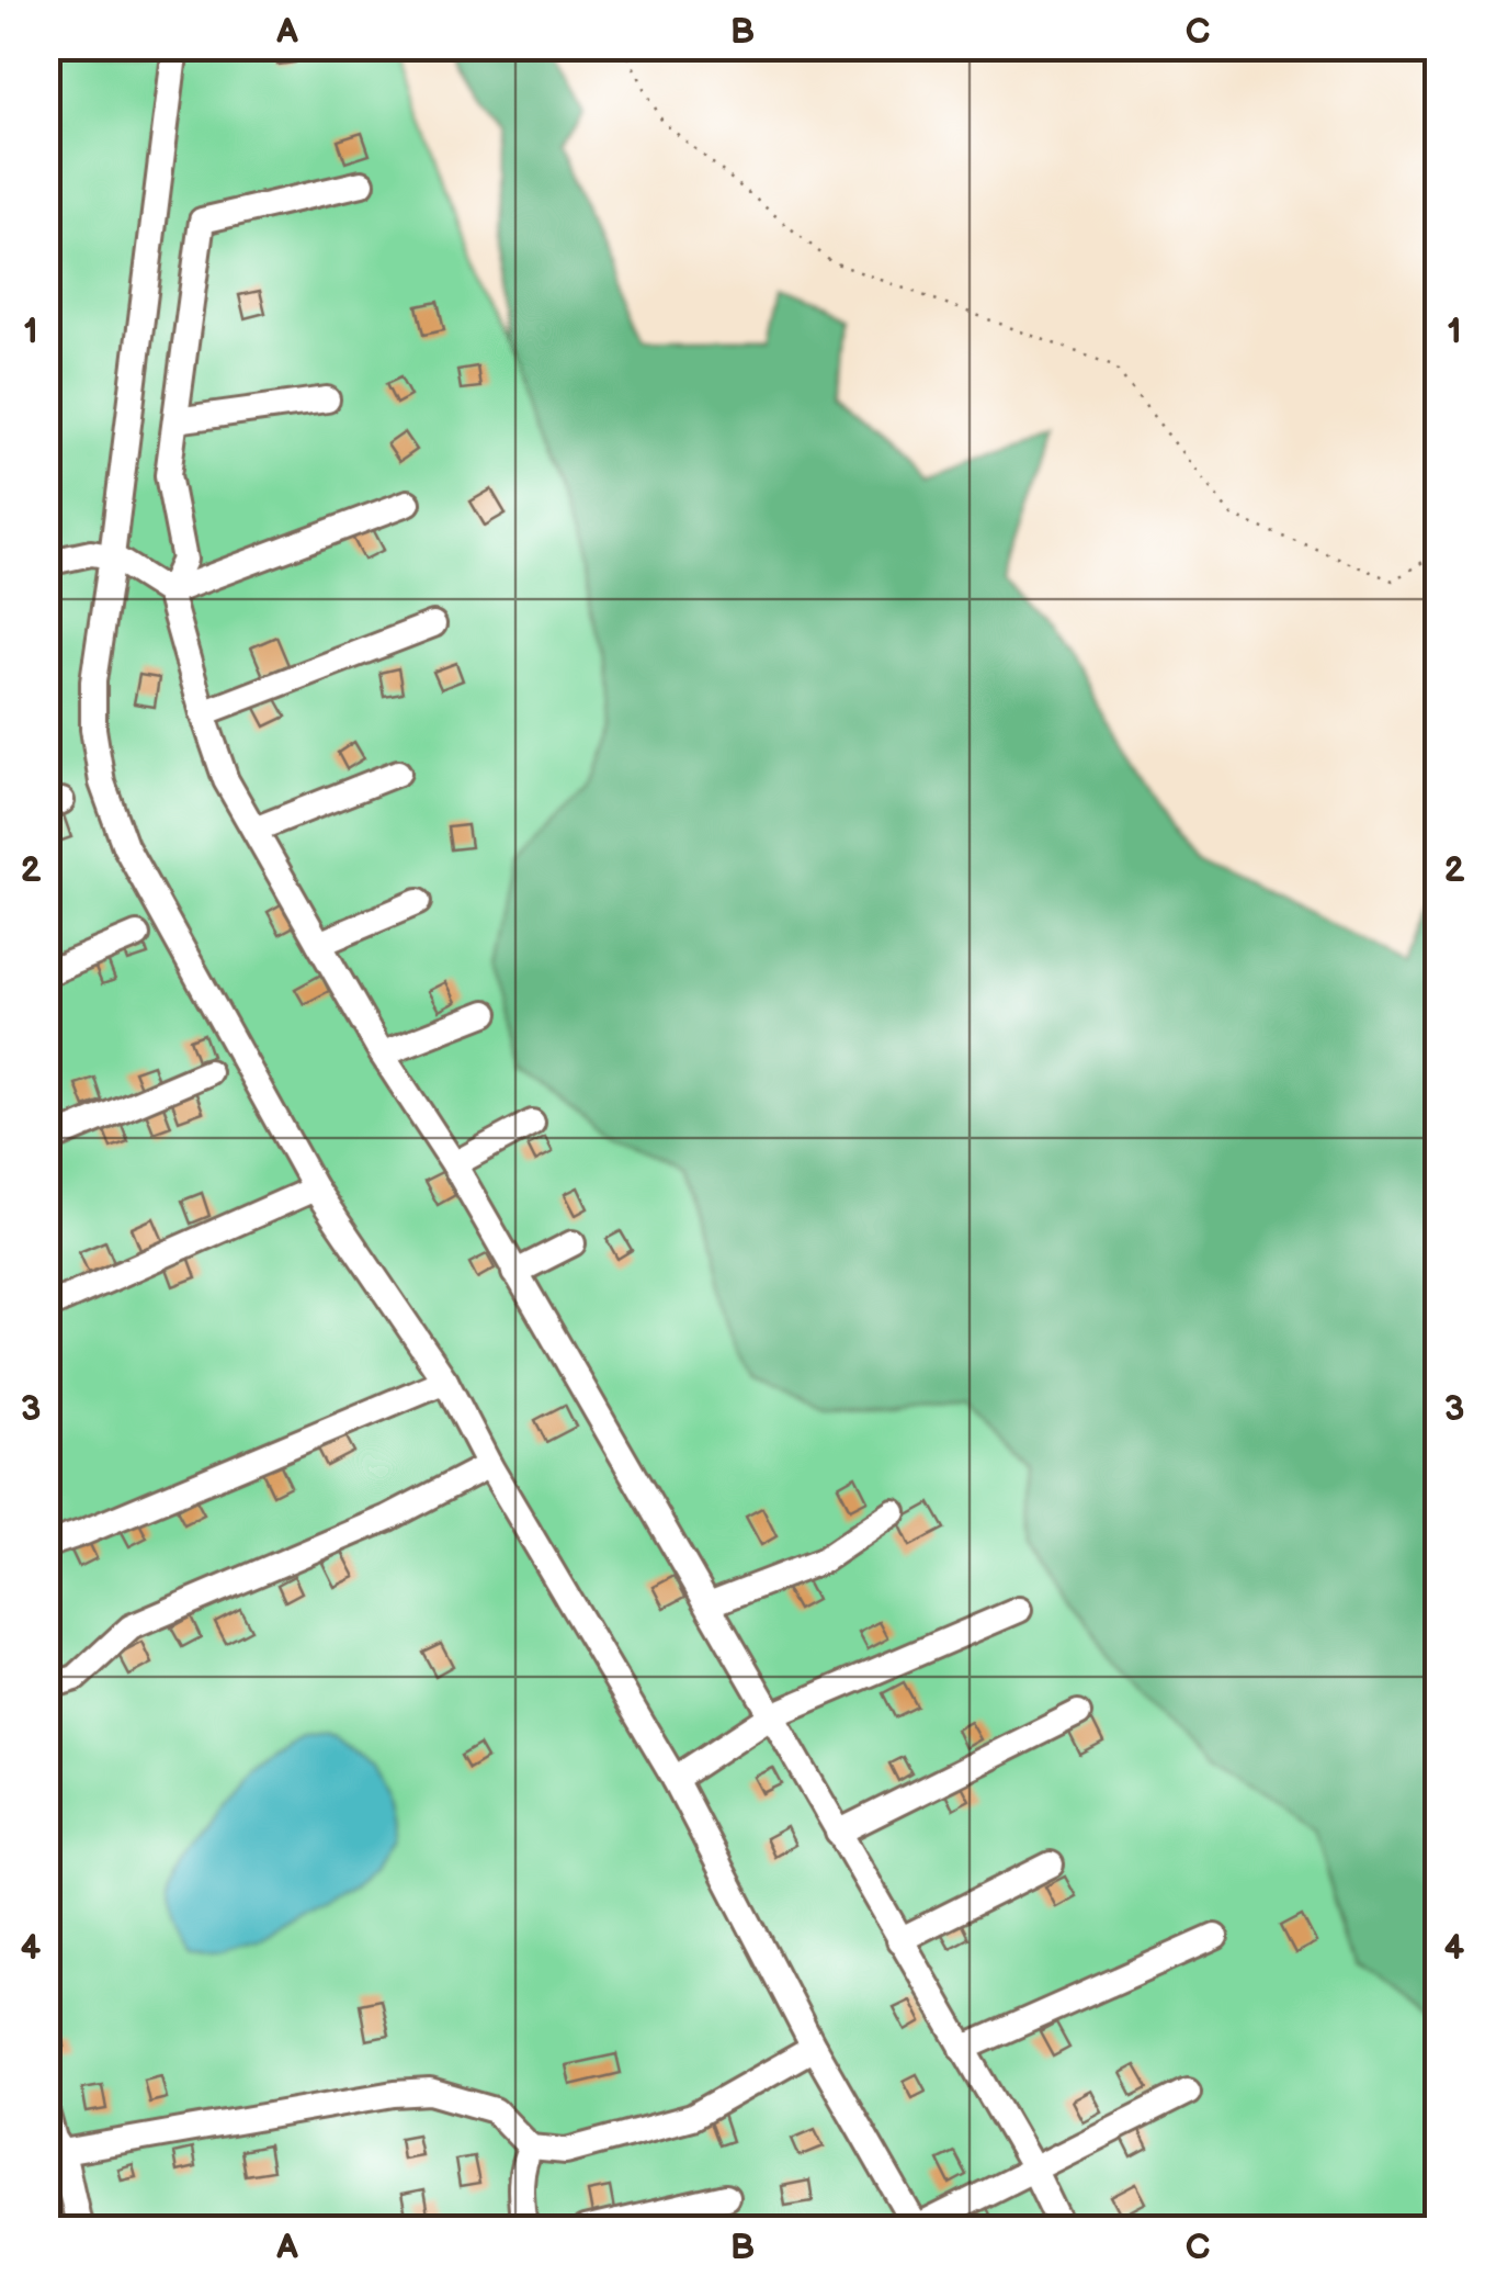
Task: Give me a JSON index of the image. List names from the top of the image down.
{
  "grid": {
    "columns": ["A", "B", "C"],
    "rows": [
      "1",
      "2",
      "3",
      "4"
    ]
  }
}
